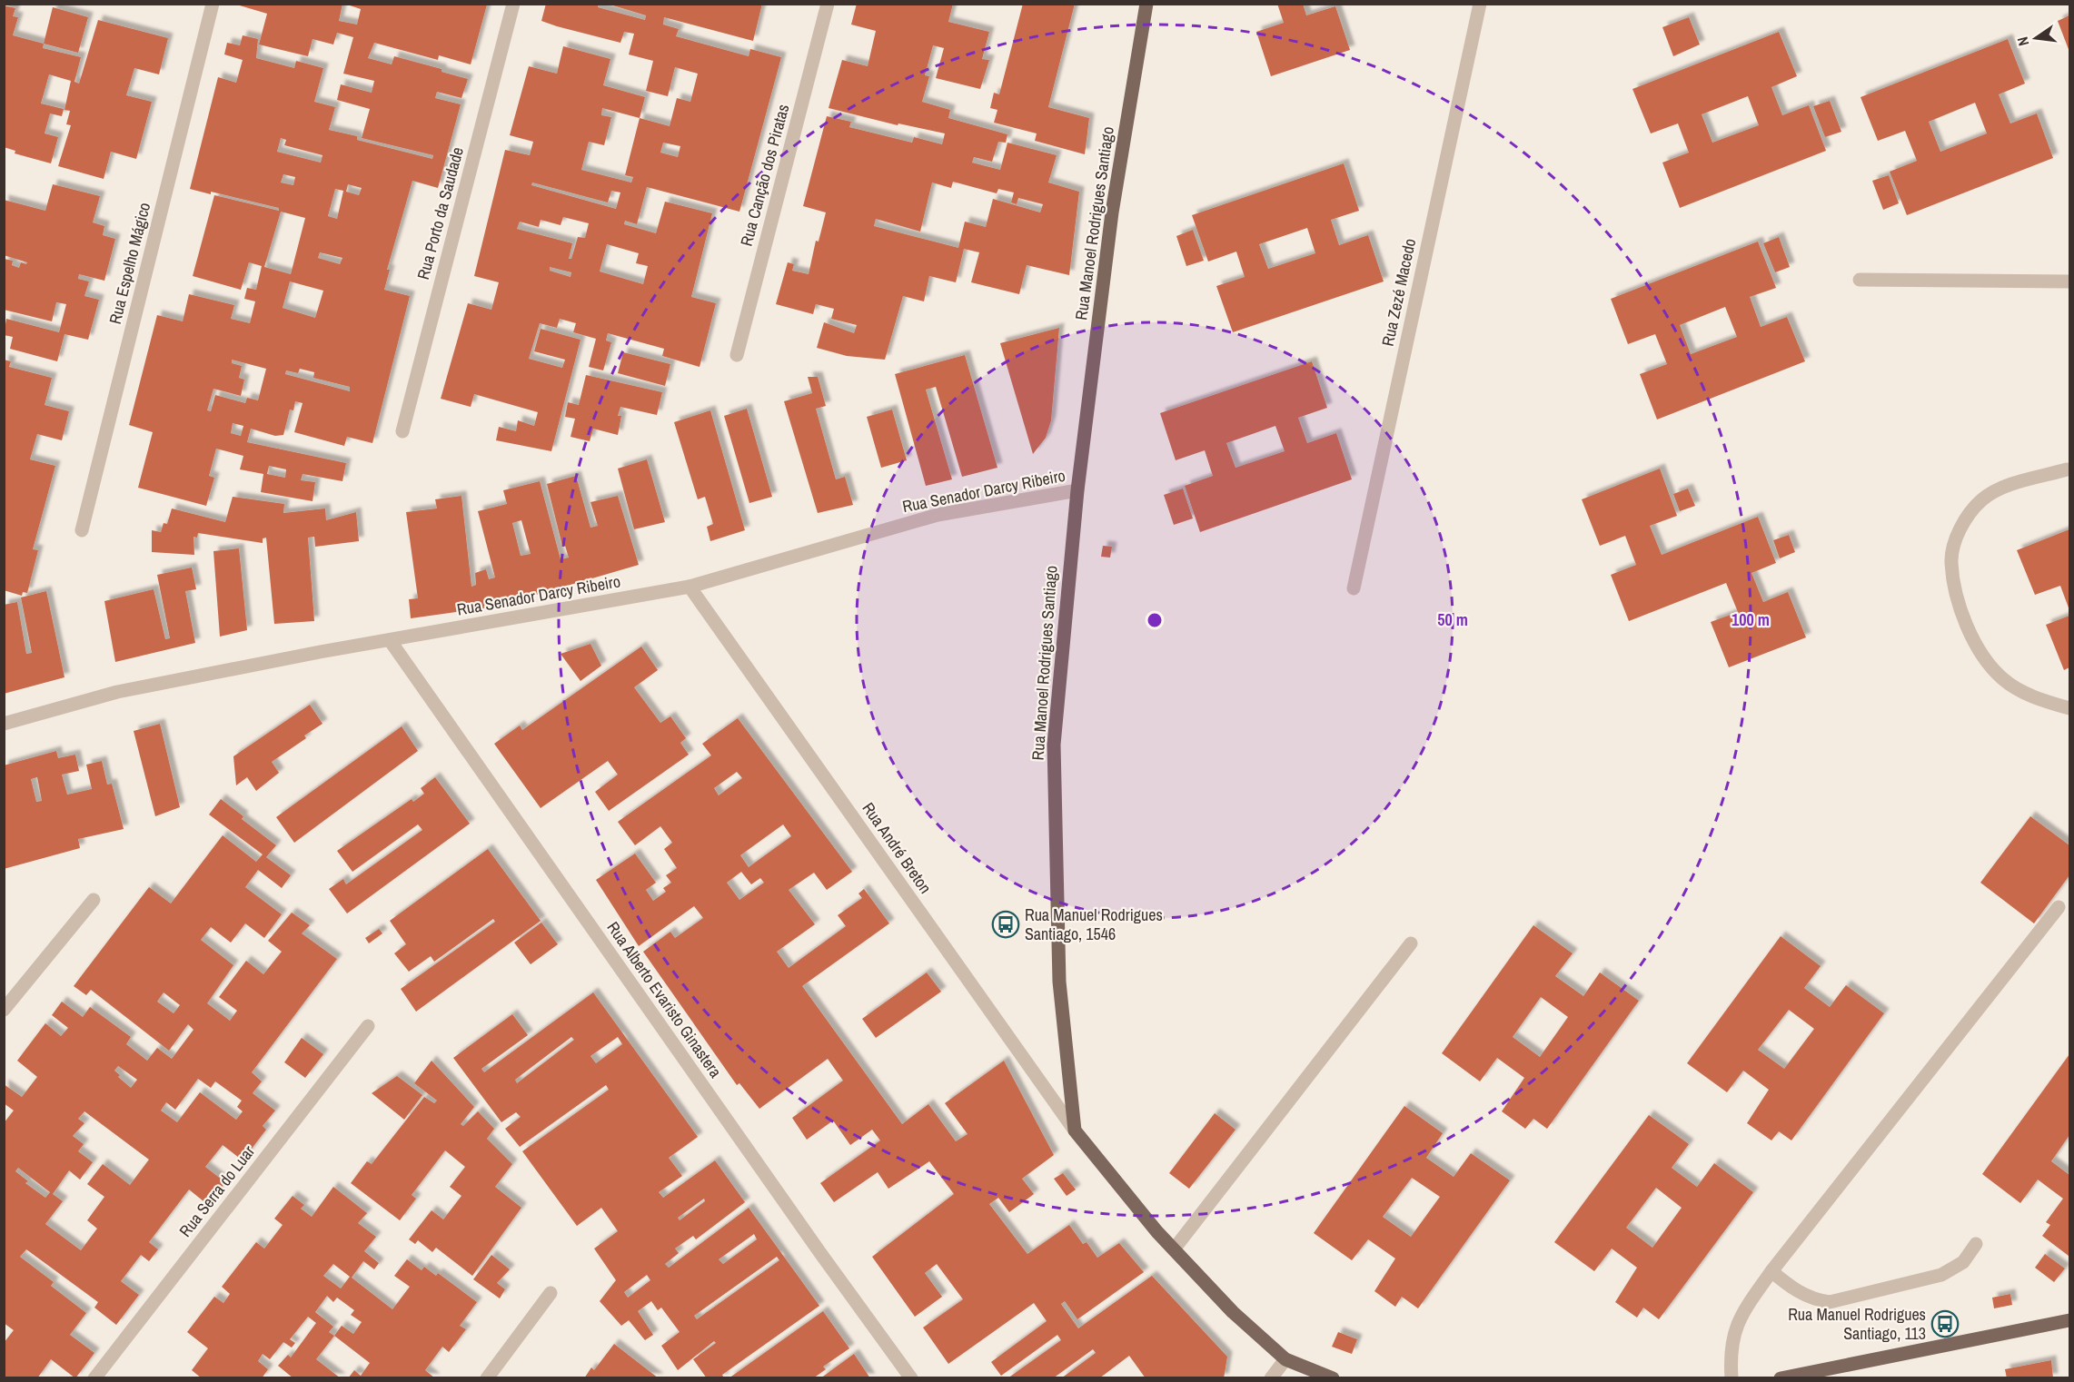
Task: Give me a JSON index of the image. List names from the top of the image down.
{
  "streets": {
    "main road": ["Rua Manoel Rodrigues Santiago"],
    "street": [
      "Rua Canção dos Piratas",
      "Rua Porto da Saudade",
      "Rua Espelho Mágico",
      "Rua Zezé Macedo",
      "Rua Senador Darcy Ribeiro",
      "Rua André Breton",
      "Rua Alberto Evaristo Ginastera",
      "Rua Serra do Luar"
    ]
  },
  "crossings": [
    ["Rua Manoel Rodrigues Santiago", "Rua Senador Darcy Ribeiro"],
    ["Rua Manoel Rodrigues Santiago", "Rua André Breton"],
    ["Rua Senador Darcy Ribeiro", "Rua André Breton"],
    ["Rua Senador Darcy Ribeiro", "Rua Alberto Evaristo Ginastera"]
  ],
  "places": {
    "bus stop": ["Rua Manuel Rodrigues Santiago, 1546", "Rua Manuel Rodrigues Santiago, 113"]
  },
  "north": "left",
  "rings": ["50 m", "100 m"]
}
